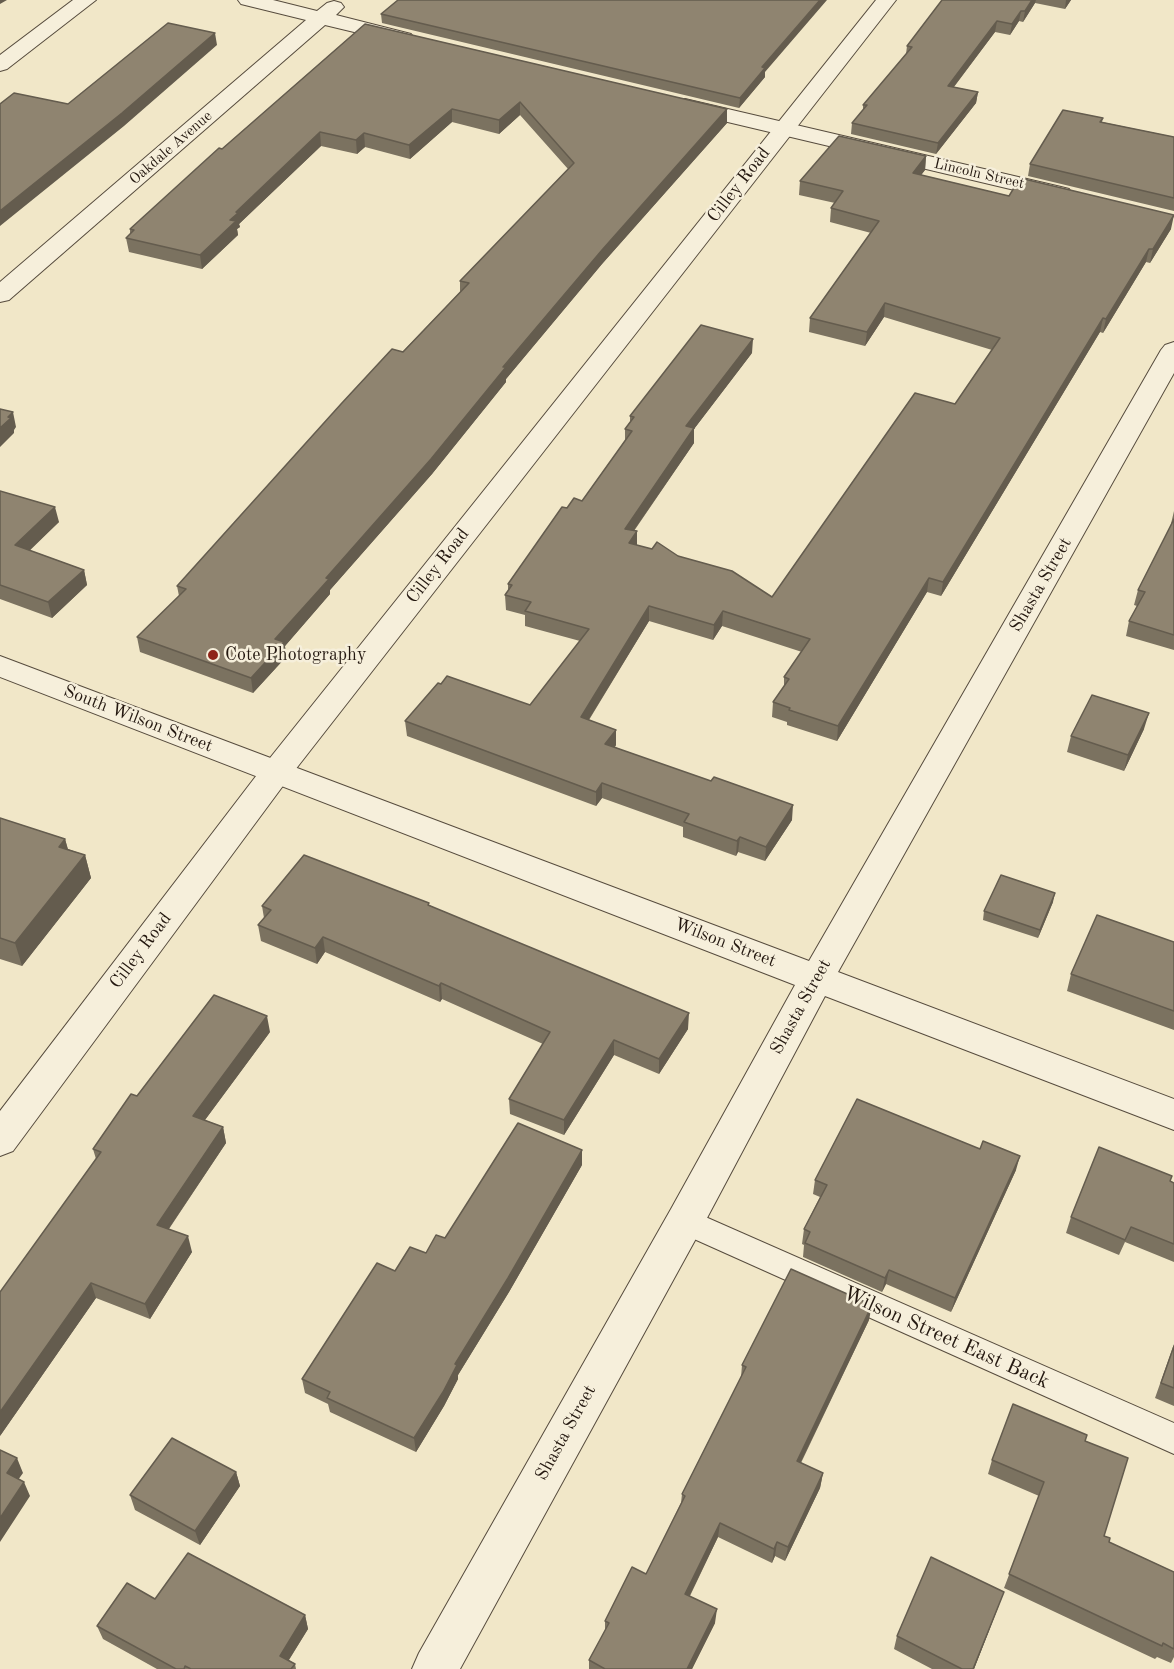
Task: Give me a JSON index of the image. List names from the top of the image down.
{
  "streets": {
    "street": [
      "Oakdale Avenue",
      "Lincoln Street",
      "Cilley Road",
      "Shasta Street",
      "South Wilson Street",
      "Wilson Street"
    ],
    "lane": ["Wilson Street East Back"]
  },
  "crossings": [
    ["Lincoln Street", "Cilley Road"],
    ["Cilley Road", "South Wilson Street"],
    ["Cilley Road", "Wilson Street"],
    ["Shasta Street", "Wilson Street"],
    ["Shasta Street", "Wilson Street East Back"],
    ["South Wilson Street", "Wilson Street"]
  ],
  "places": ["Cote Photography"]
}
